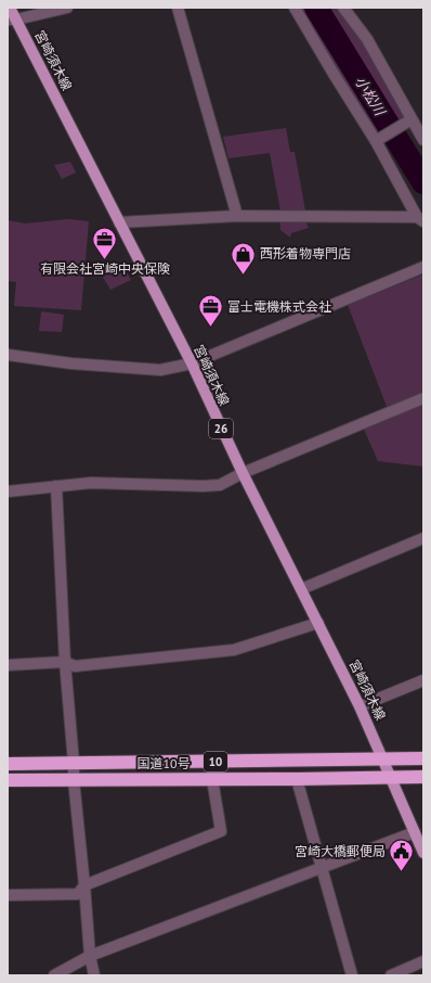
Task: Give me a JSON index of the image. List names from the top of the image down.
{
  "streets": {
    "highway": ["10", "国道10号"],
    "main road": ["宮崎須木線", "26"]
  },
  "crossings": [
    ["宮崎須木線", "国道10号"]
  ],
  "water": ["小松川"],
  "places": {
    "office": ["有限会社宮崎中央保険", "富士電機株式会社"],
    "shop": ["西形着物専門店"],
    "public building": ["宮崎大橋郵便局"]
  }
}
